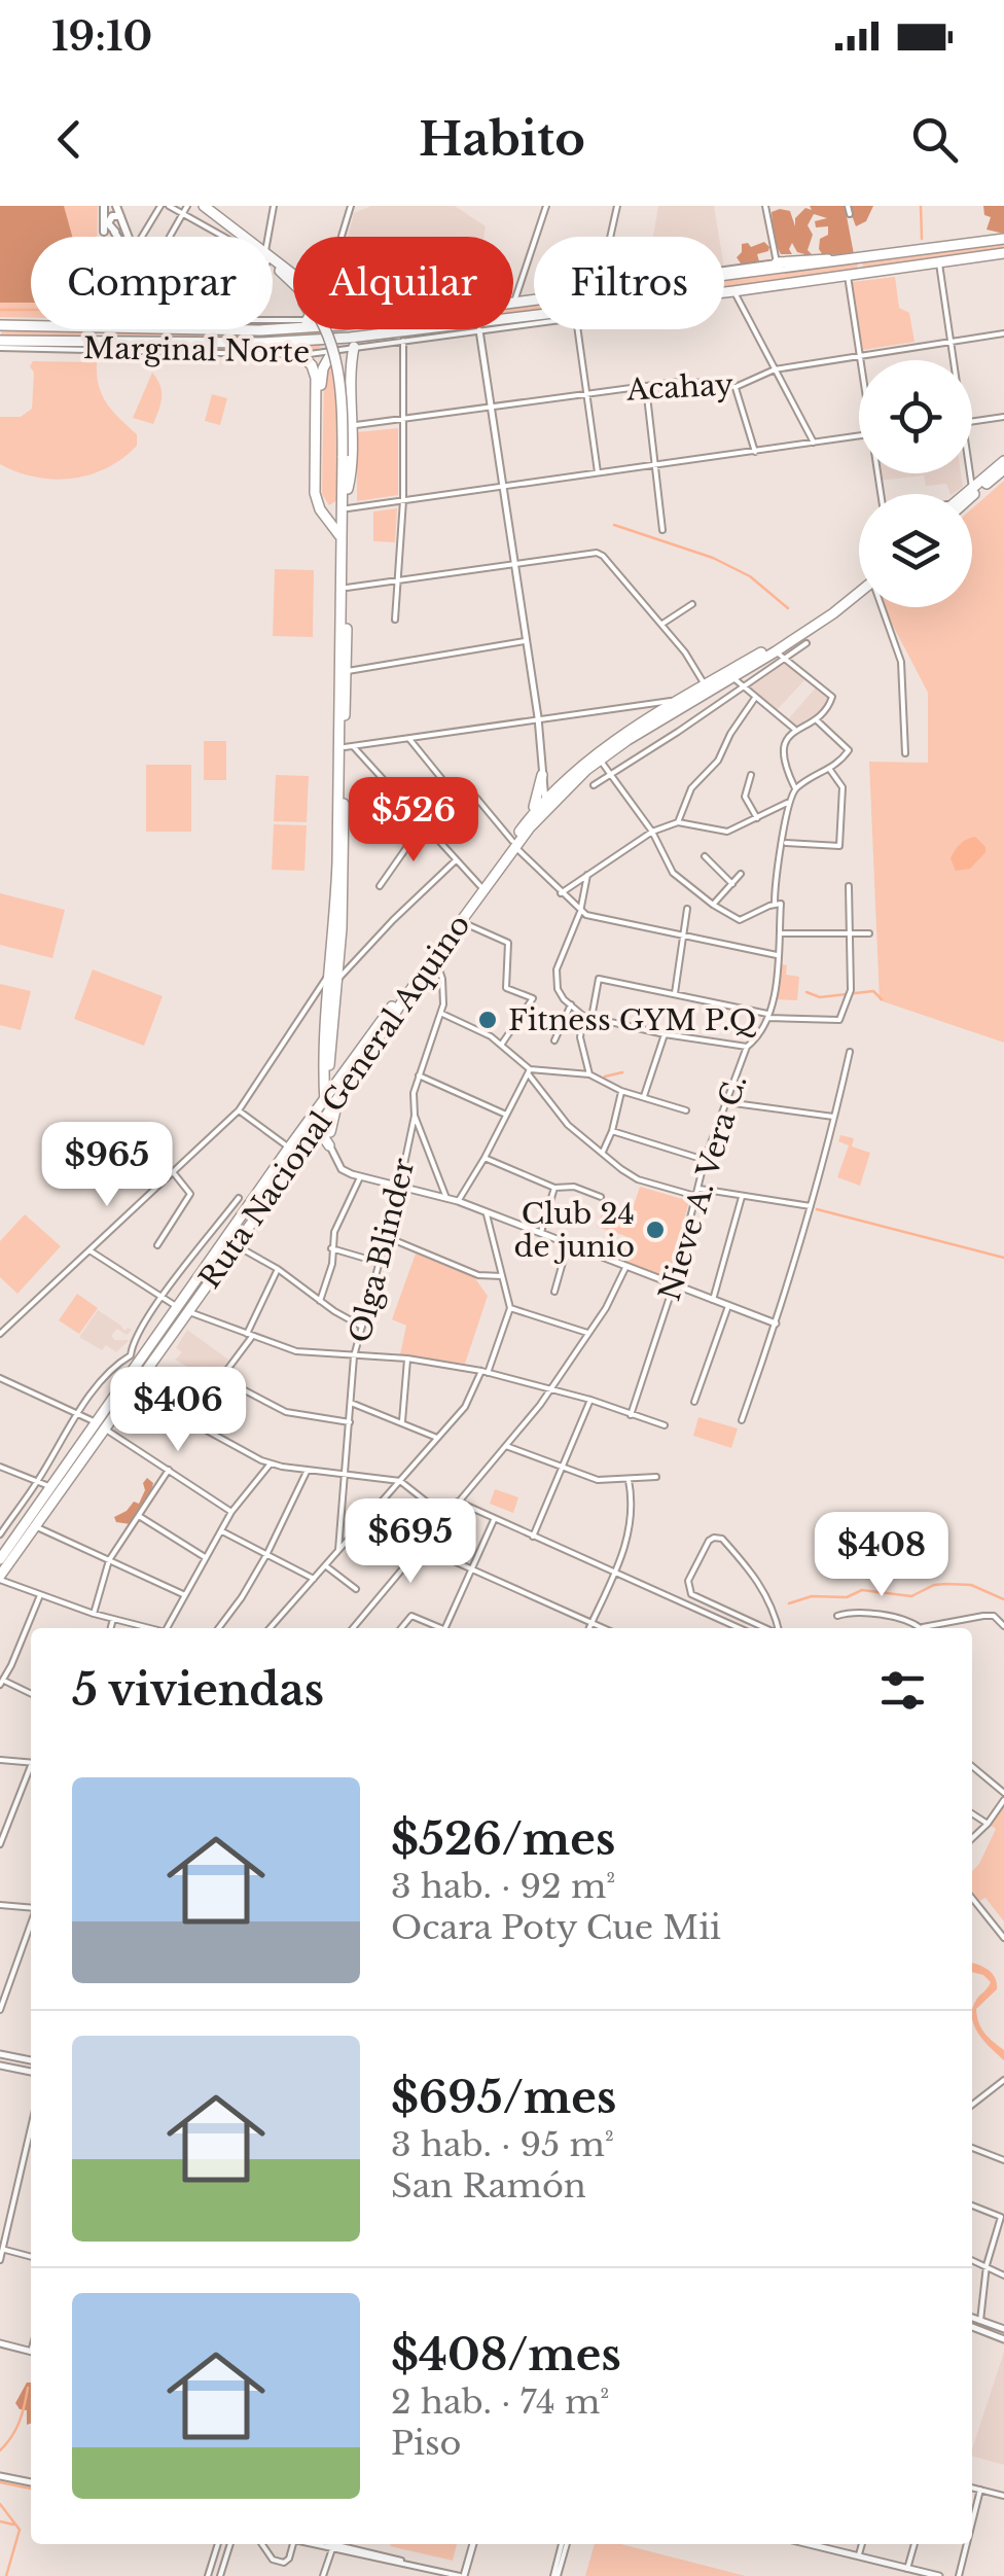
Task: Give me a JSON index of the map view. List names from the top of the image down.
{
  "streets": {
    "highway": ["Ruta Nacional General Aquino"],
    "street": [
      "Marginal Norte",
      "Acahay",
      "Nieve A. Vera C.",
      "Olga Blinder"
    ]
  },
  "crossings": [
    ["Ruta Nacional General Aquino", "Olga Blinder"]
  ],
  "places": ["Fitness GYM P.Q", "Club 24 de junio"],
  "page": {
    "status": "19:10",
    "header": "Habito",
    "chip": ["Comprar", "Alquilar", "Filtros"],
    "price": [
      "$526",
      "$965",
      "$406",
      "$695",
      "$408"
    ],
    "heading": "5 viviendas",
    "list": [
      {
        "name": "$526/mes",
        "note": "3 hab. · 92 m² · Ocara Poty Cue Mii"
      },
      {
        "name": "$695/mes",
        "note": "3 hab. · 95 m² · San Ramón"
      },
      {
        "name": "$408/mes",
        "note": "2 hab. · 74 m² · Piso"
      }
    ]
  }
}
